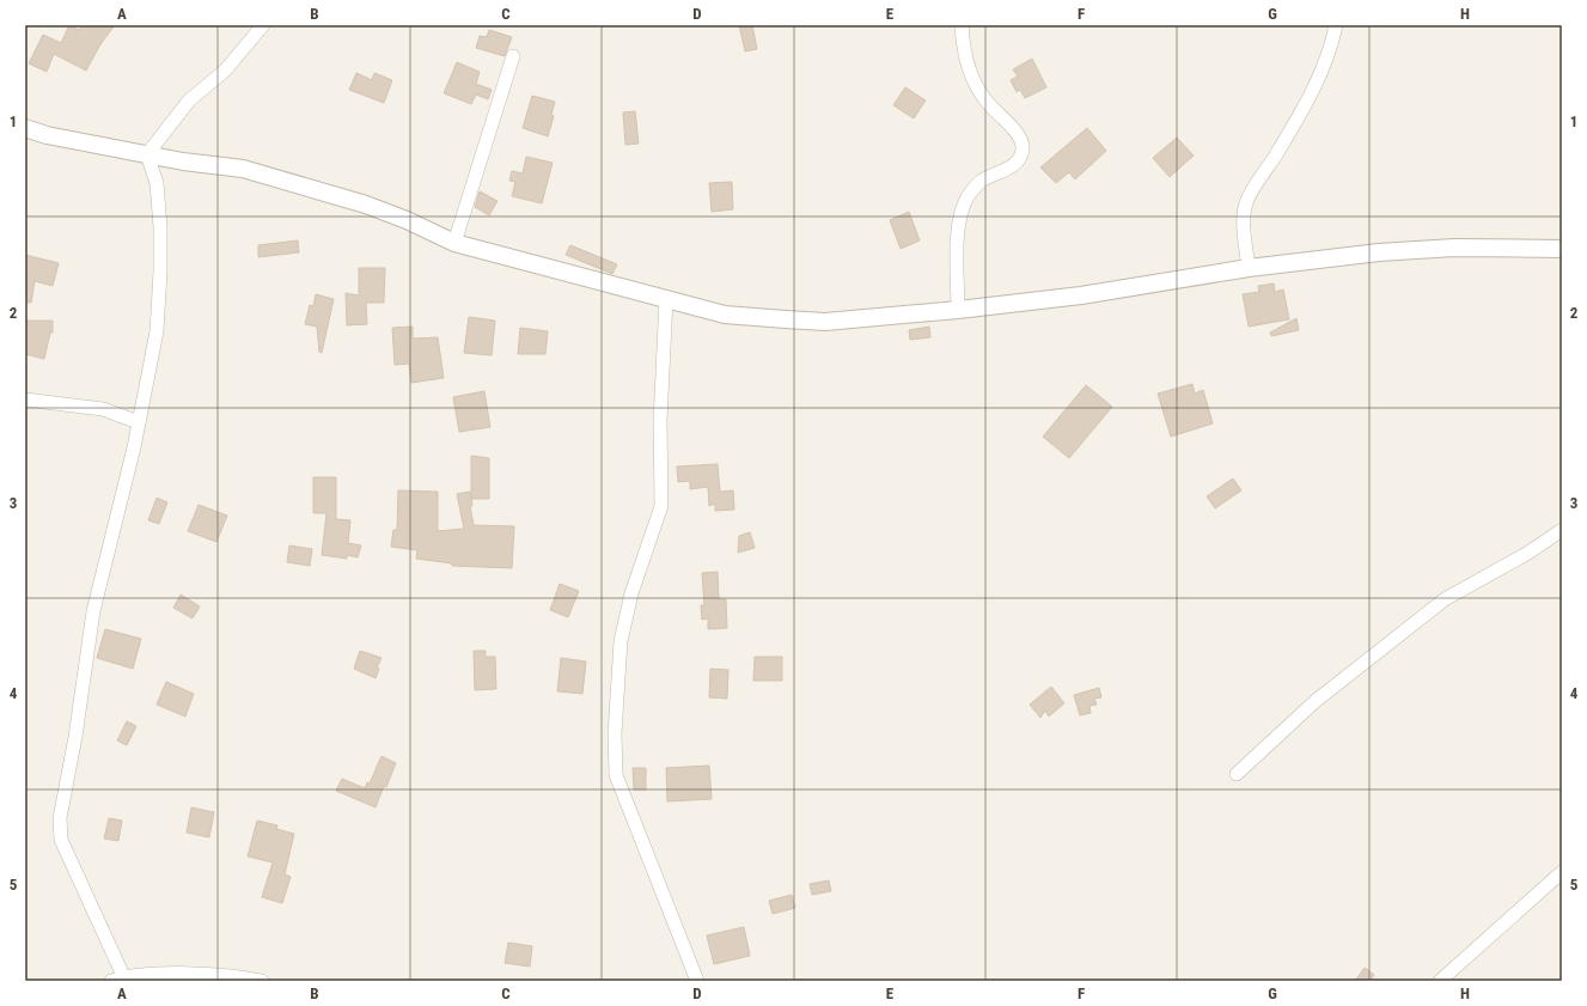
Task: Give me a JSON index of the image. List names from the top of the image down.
{
  "grid": {
    "columns": [
      "A",
      "B",
      "C",
      "D",
      "E",
      "F",
      "G",
      "H"
    ],
    "rows": [
      "1",
      "2",
      "3",
      "4",
      "5"
    ]
  }
}
